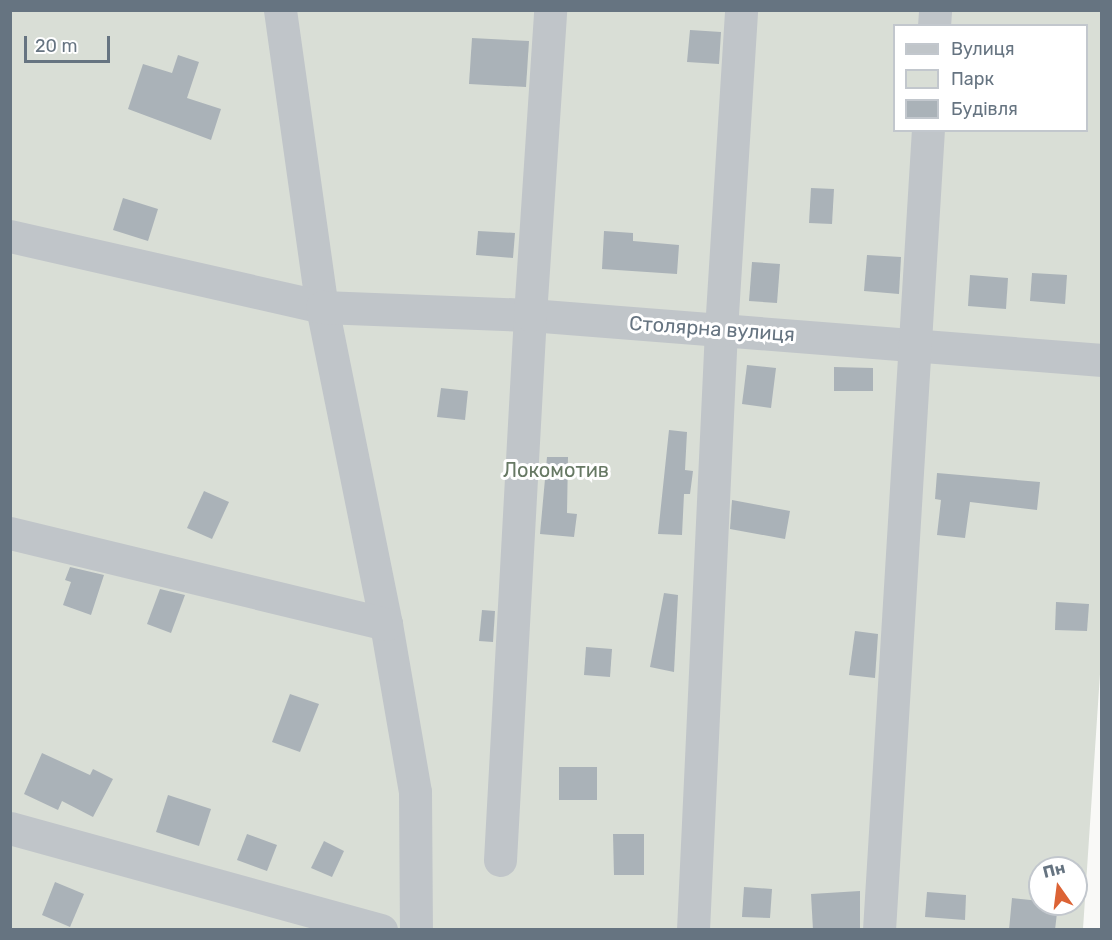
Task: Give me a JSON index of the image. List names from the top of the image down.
{
  "streets": {
    "street": ["Столярна вулиця"]
  },
  "parks": ["Локомотив"],
  "legend": ["Вулиця", "Парк", "Будівля"],
  "scale_bar": "20 m",
  "north": "top"
}
